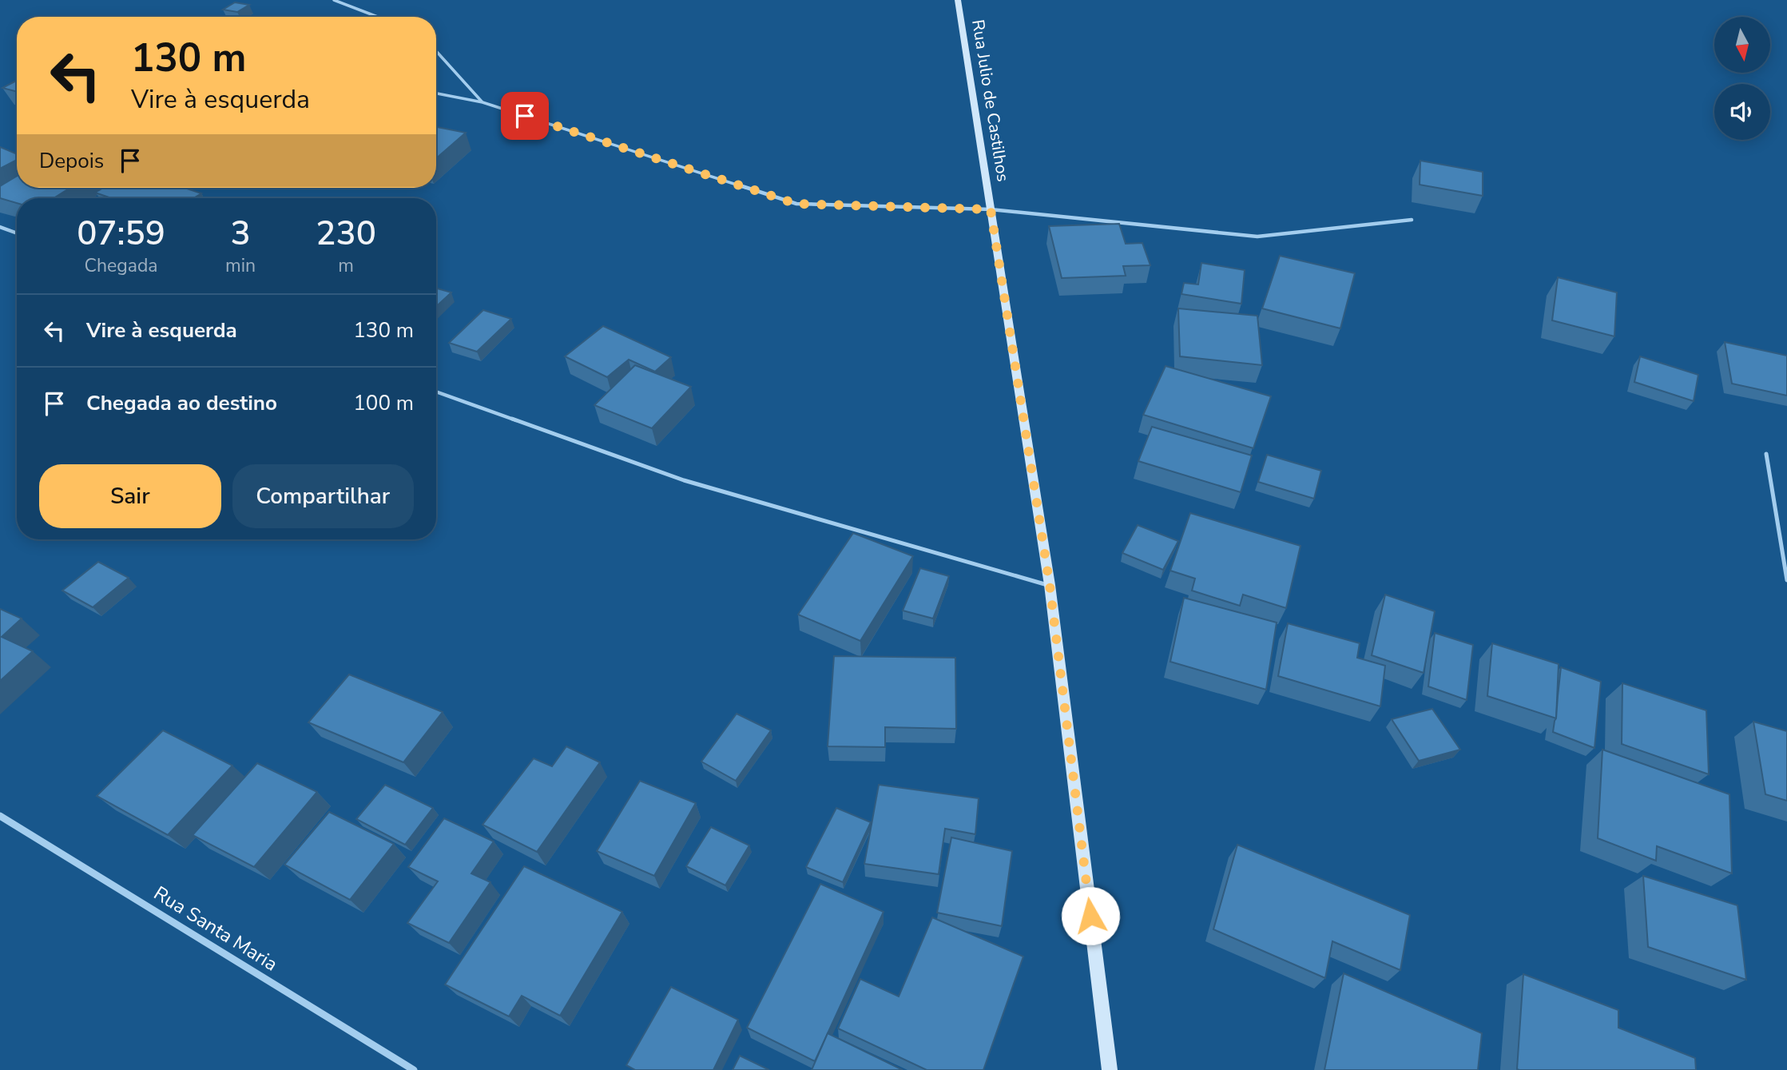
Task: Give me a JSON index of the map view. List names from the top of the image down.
{
  "streets": {
    "street": ["Rua Julio de Castilhos", "Rua Santa Maria"]
  },
  "north": "bottom",
  "page": {
    "turn": ["130 m", "Vire à esquerda"],
    "then": "Depois",
    "eta": [
      "07:59",
      "Chegada",
      "3",
      "min",
      "230",
      "m"
    ],
    "list": [
      {
        "name": "Vire à esquerda",
        "value": "130 m"
      },
      {
        "name": "Chegada ao destino",
        "value": "100 m"
      }
    ],
    "buttons": ["Sair", "Compartilhar"]
  }
}
